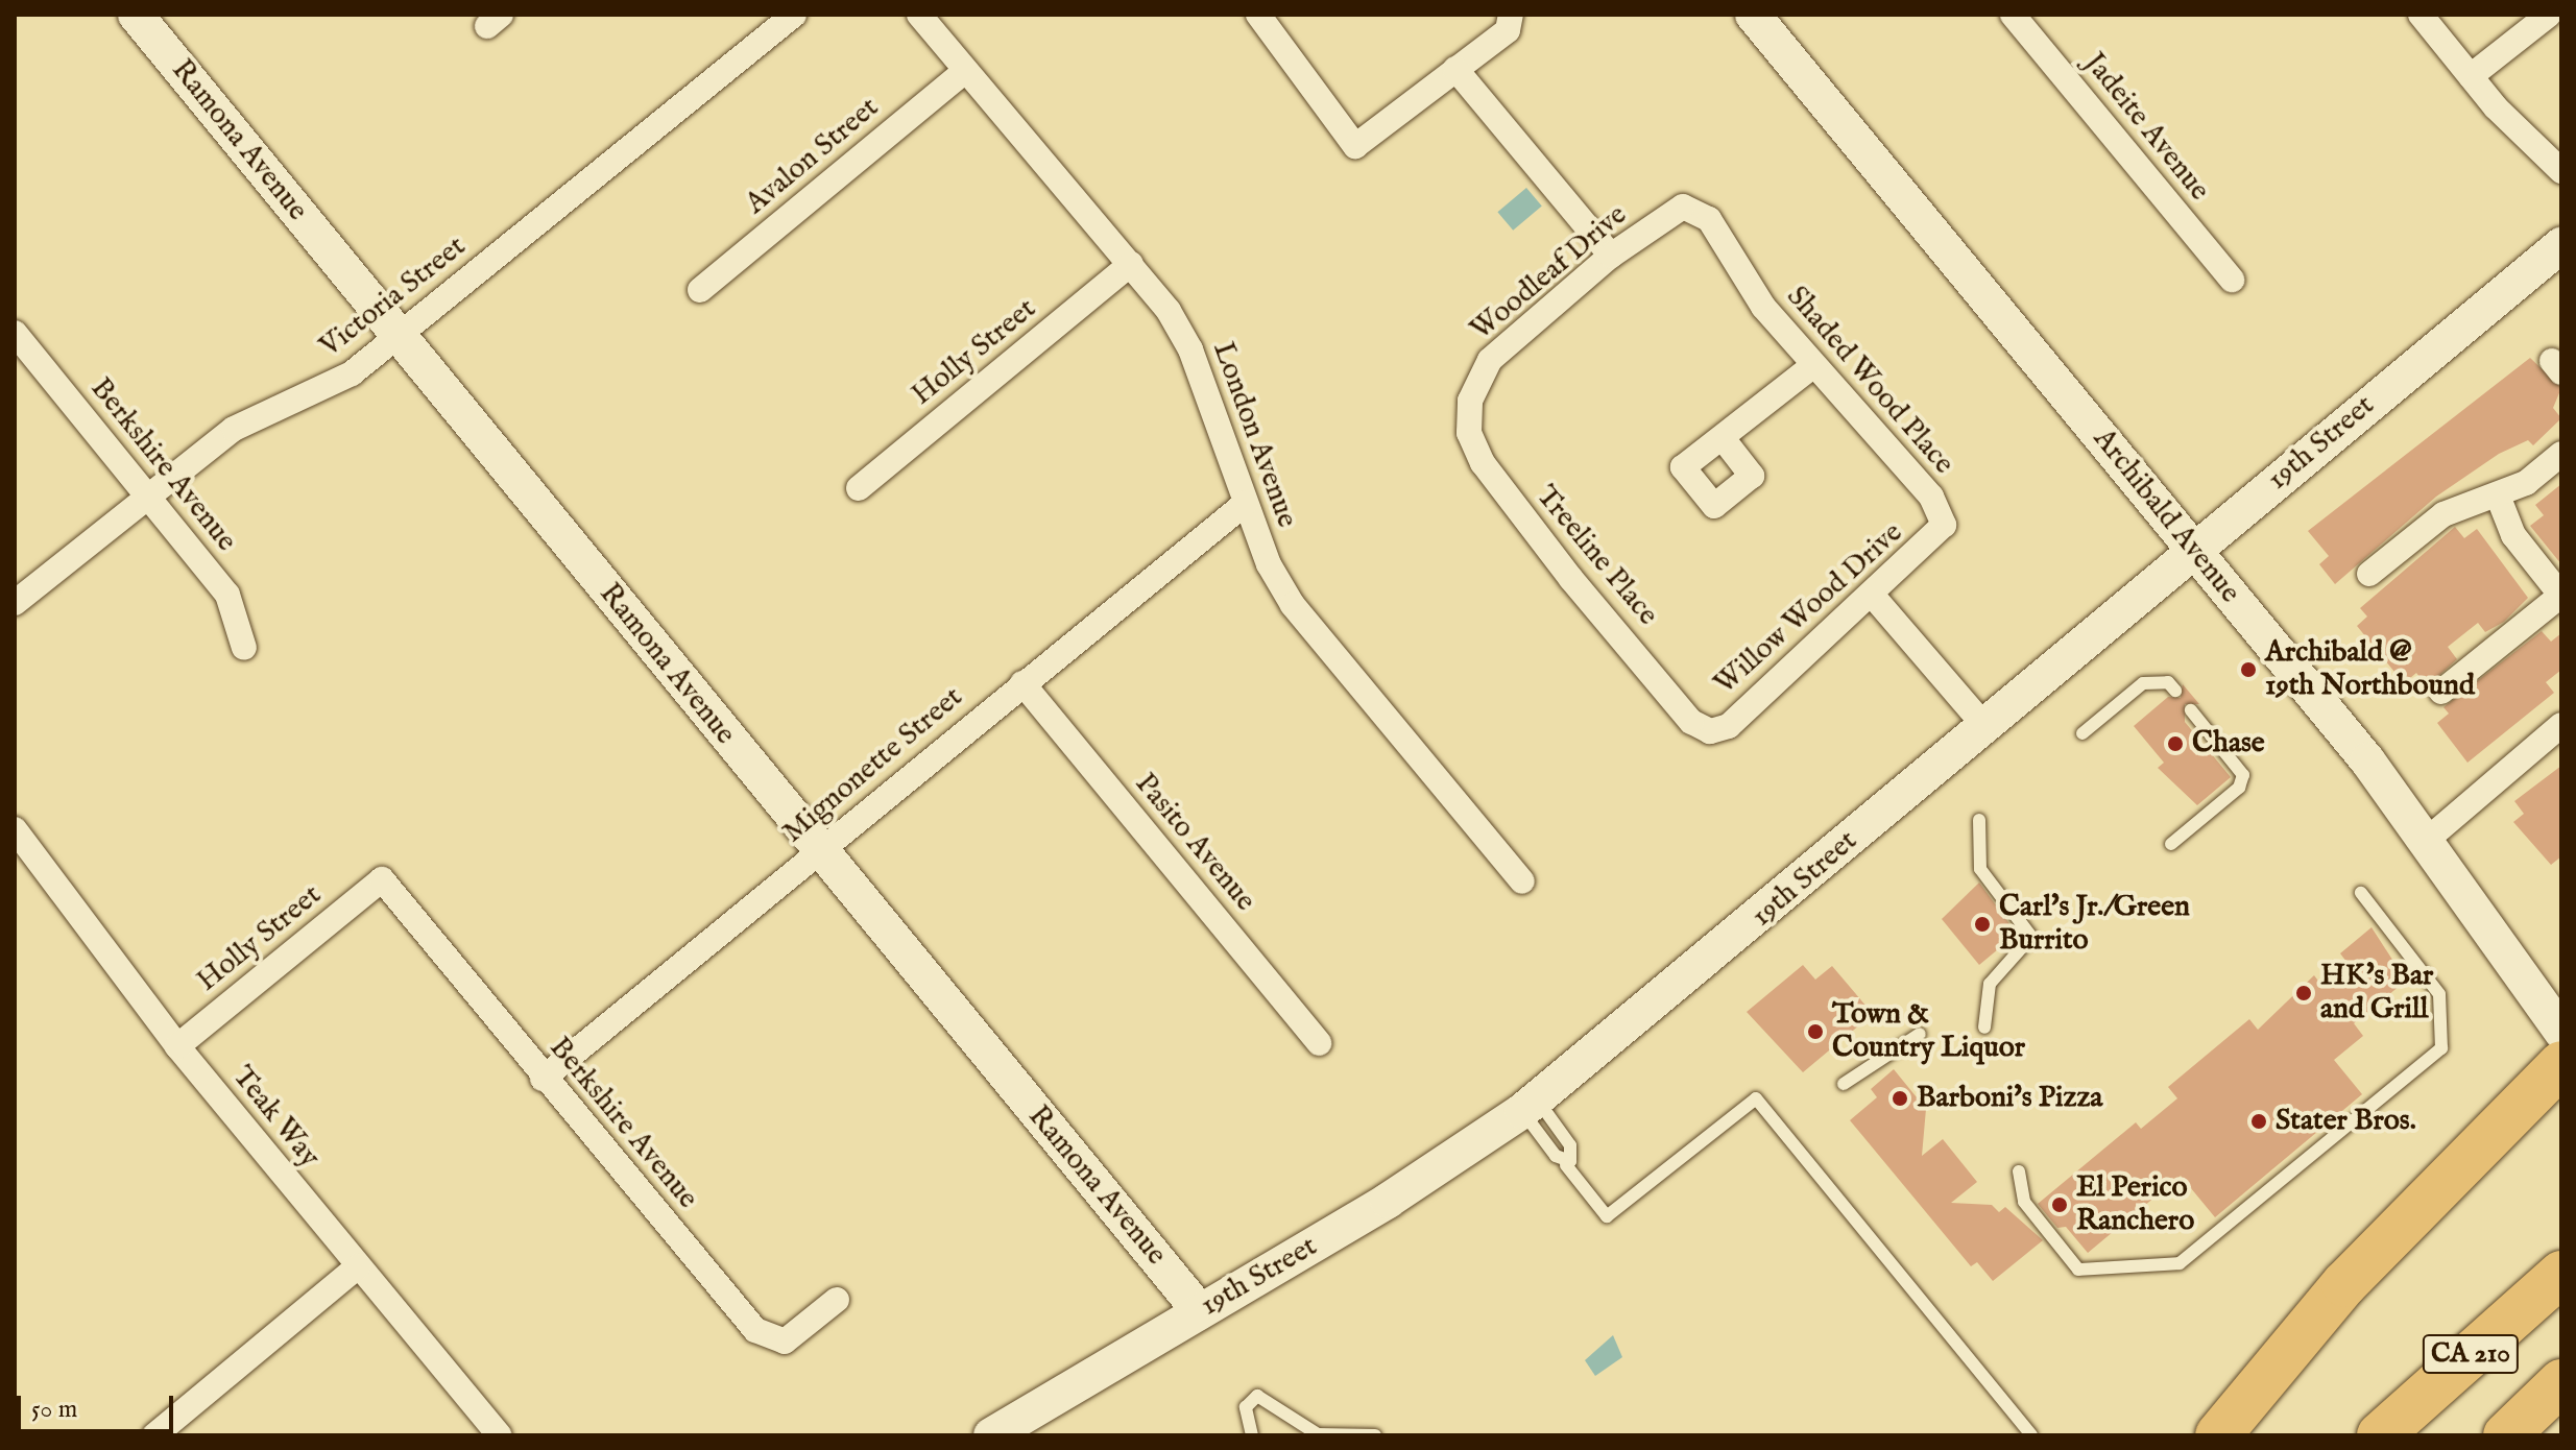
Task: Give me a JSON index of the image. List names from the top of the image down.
{
  "streets": {
    "highway": ["CA 210"],
    "main road": ["Ramona Avenue", "19th Street", "Archibald Avenue"],
    "street": [
      "Jadeite Avenue",
      "Avalon Street",
      "Woodleaf Drive",
      "Victoria Street",
      "Holly Street",
      "Shaded Wood Place",
      "London Avenue",
      "Berkshire Avenue",
      "Treeline Place",
      "Willow Wood Drive",
      "Mignonette Street",
      "Pasito Avenue",
      "Teak Way"
    ]
  },
  "crossings": [
    ["Ramona Avenue", "Victoria Street"],
    ["Ramona Avenue", "19th Street"],
    ["Ramona Avenue", "Mignonette Street"],
    ["Avalon Street", "London Avenue"],
    ["Woodleaf Drive", "Shaded Wood Place"],
    ["Woodleaf Drive", "Treeline Place"],
    ["Victoria Street", "Berkshire Avenue"],
    ["Holly Street", "London Avenue"],
    ["Holly Street", "Berkshire Avenue"],
    ["Holly Street", "Teak Way"],
    ["Shaded Wood Place", "Willow Wood Drive"],
    ["London Avenue", "Mignonette Street"],
    ["19th Street", "Archibald Avenue"],
    ["Berkshire Avenue", "Mignonette Street"],
    ["Treeline Place", "Willow Wood Drive"],
    ["Mignonette Street", "Pasito Avenue"]
  ],
  "places": [
    "Archibald @ 19th Northbound",
    "Chase",
    "Carl's Jr./Green Burrito",
    "HK's Bar and Grill",
    "Town & Country Liquor",
    "Barboni's Pizza",
    "Stater Bros.",
    "El Perico Ranchero"
  ],
  "scale_bar": "50 m"
}
